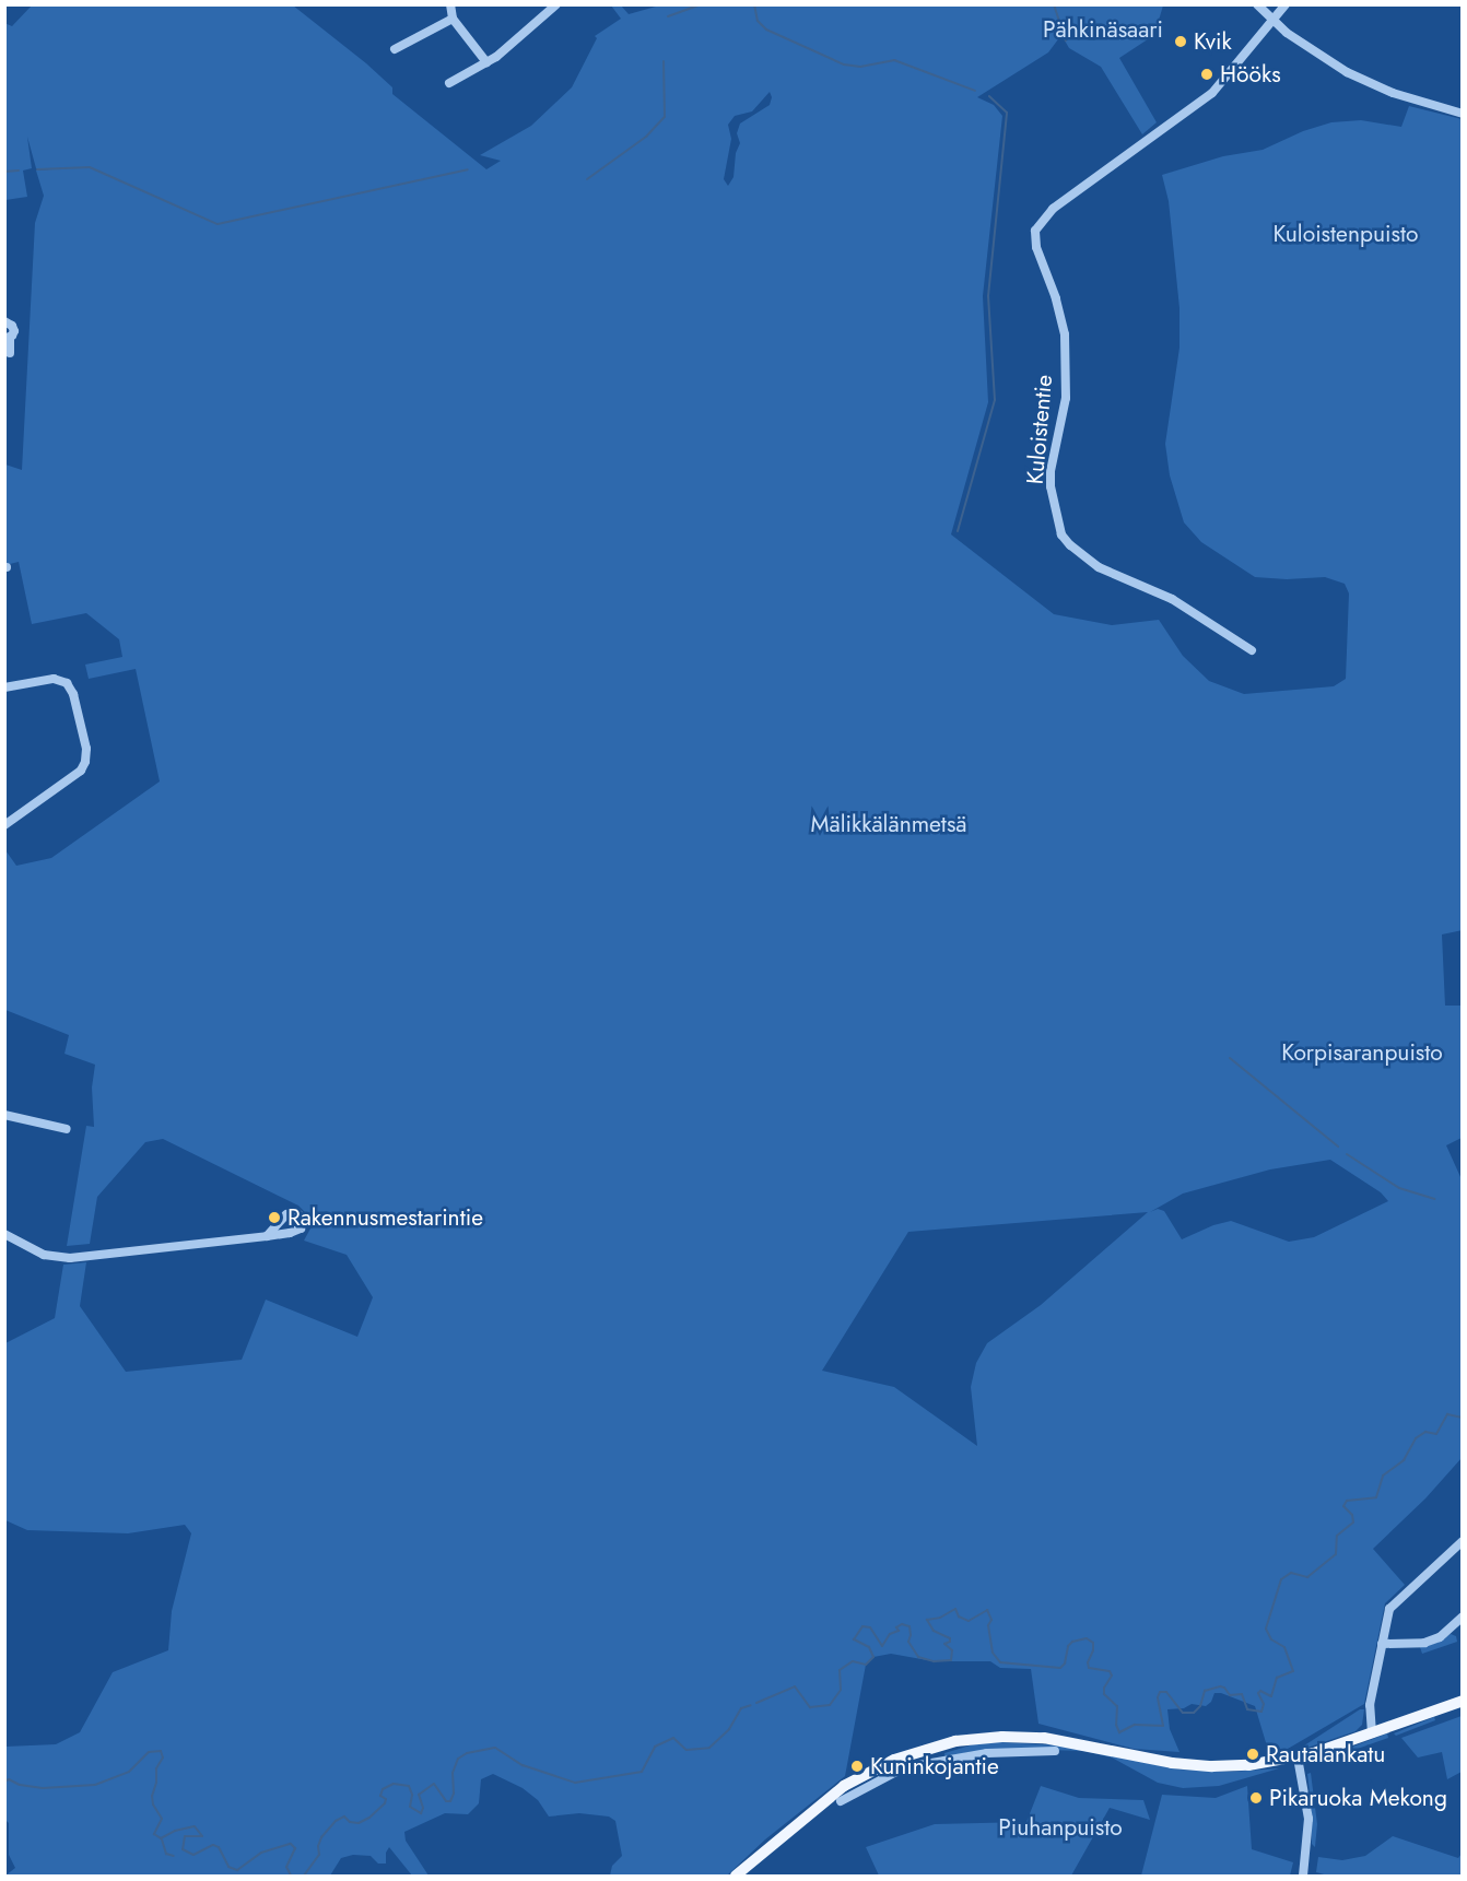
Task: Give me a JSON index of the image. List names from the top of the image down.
{
  "streets": {
    "street": ["Kuloistentie"]
  },
  "parks": [
    "Pähkinäsaari",
    "Kuloistenpuisto",
    "Mälikkälänmetsä",
    "Korpisaranpuisto",
    "Piuhanpuisto"
  ],
  "places": [
    "Kvik",
    "Hööks",
    "Rakennusmestarintie",
    "Rautalankatu",
    "Kuninkojantie",
    "Pikaruoka Mekong"
  ]
}
